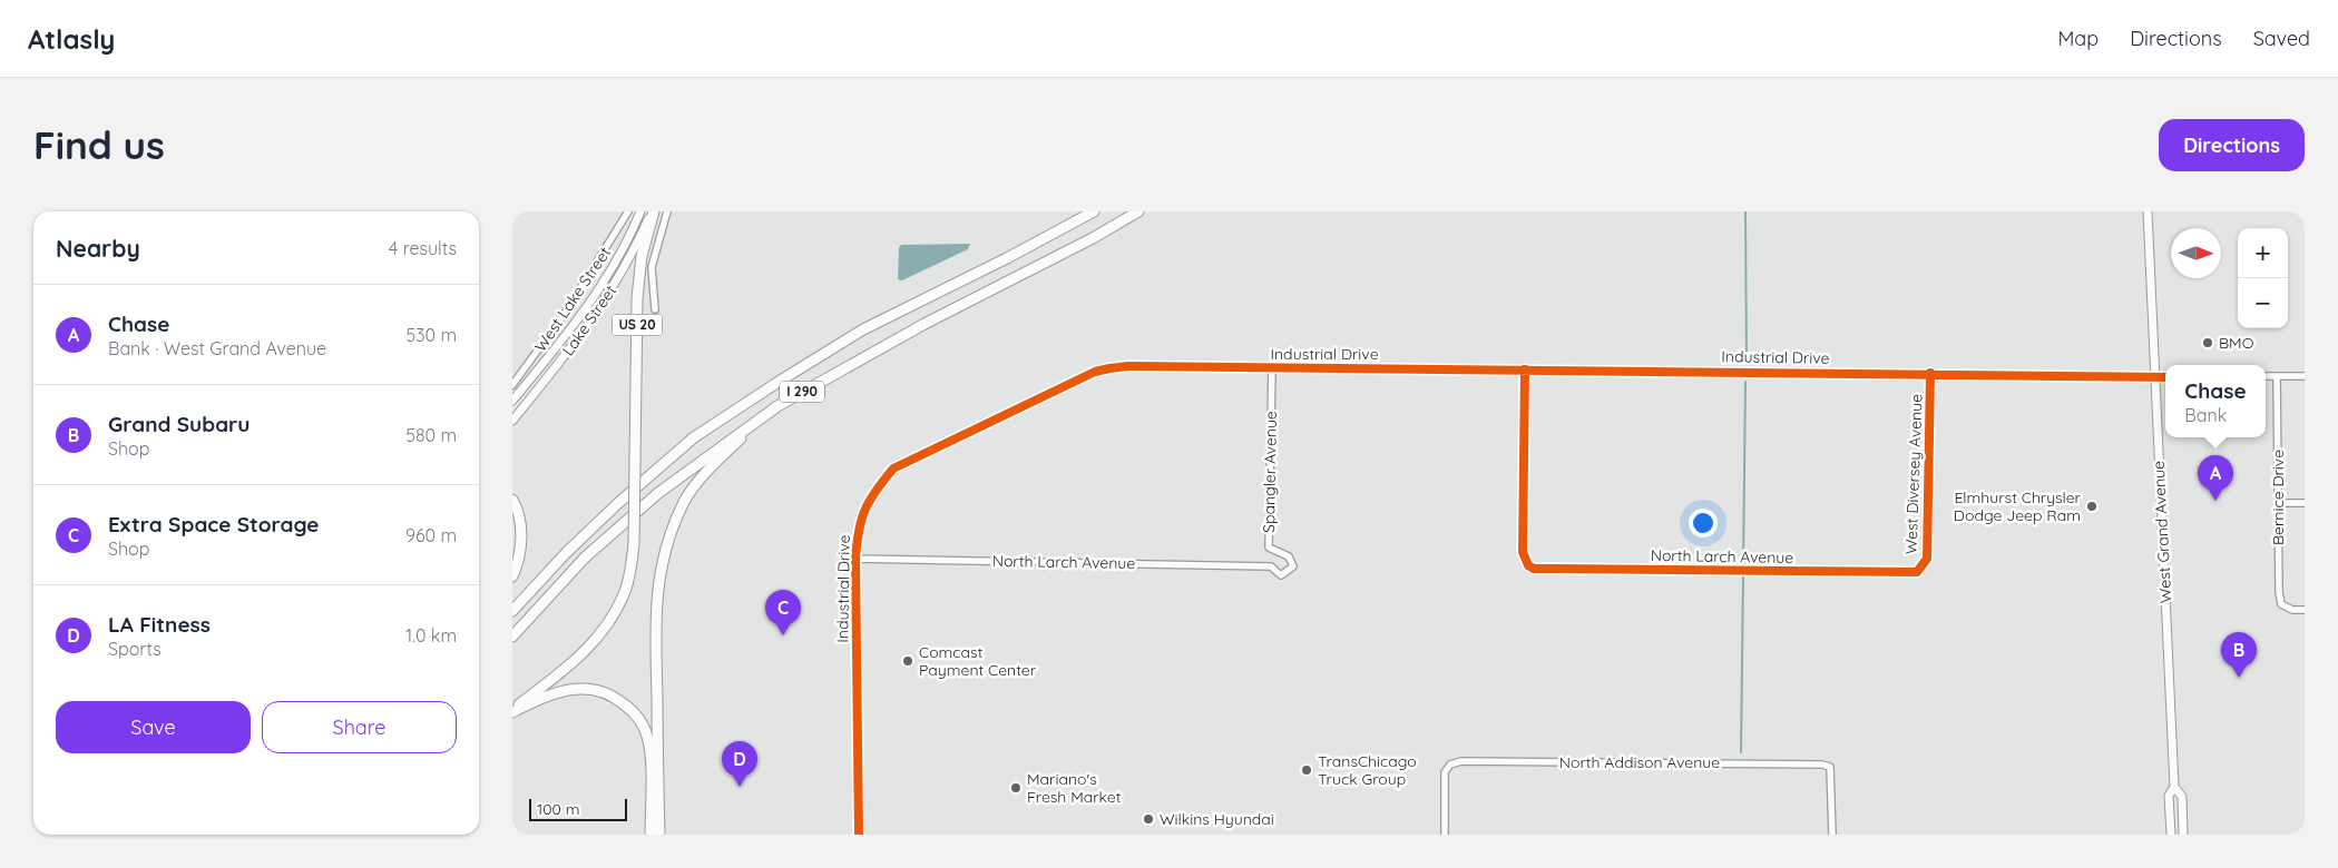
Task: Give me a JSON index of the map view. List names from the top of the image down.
{
  "streets": {
    "highway": ["US 20", "I 290"],
    "main road": ["Lake Street", "West Grand Avenue"],
    "street": [
      "West Lake Street",
      "Industrial Drive",
      "Spangler Avenue",
      "West Diversey Avenue",
      "Bernice Drive",
      "North Larch Avenue",
      "North Addison Avenue"
    ]
  },
  "crossings": [
    ["Lake Street", "US 20"],
    ["Industrial Drive", "Spangler Avenue"],
    ["Industrial Drive", "West Diversey Avenue"],
    ["Industrial Drive", "West Grand Avenue"],
    ["Industrial Drive", "North Larch Avenue"],
    ["Spangler Avenue", "North Larch Avenue"],
    ["West Diversey Avenue", "North Larch Avenue"]
  ],
  "places": [
    "BMO",
    "Elmhurst Chrysler Dodge Jeep Ram",
    "Comcast Payment Center",
    "TransChicago Truck Group",
    "Mariano's Fresh Market",
    "Wilkins Hyundai"
  ],
  "scale_bar": "100 m",
  "north": "right",
  "page": {
    "header": "Atlasly",
    "nav": ["Map", "Directions", "Saved"],
    "buttons": [
      "Directions",
      ["Save", "Share"]
    ],
    "title": "Find us",
    "heading": ["Nearby", "4 results"],
    "map_buttons": ["+", "−"],
    "list": [
      {
        "mark": "A",
        "name": "Chase",
        "note": "Bank · West Grand Avenue",
        "value": "530 m"
      },
      {
        "mark": "B",
        "name": "Grand Subaru",
        "note": "Shop",
        "value": "580 m"
      },
      {
        "mark": "C",
        "name": "Extra Space Storage",
        "note": "Shop",
        "value": "960 m"
      },
      {
        "mark": "D",
        "name": "LA Fitness",
        "note": "Sports",
        "value": "1.0 km"
      }
    ],
    "popup": ["Chase", "Bank"],
    "pins": [
      "A",
      "C",
      "B",
      "D"
    ],
    "scale": "100 m"
  }
}
